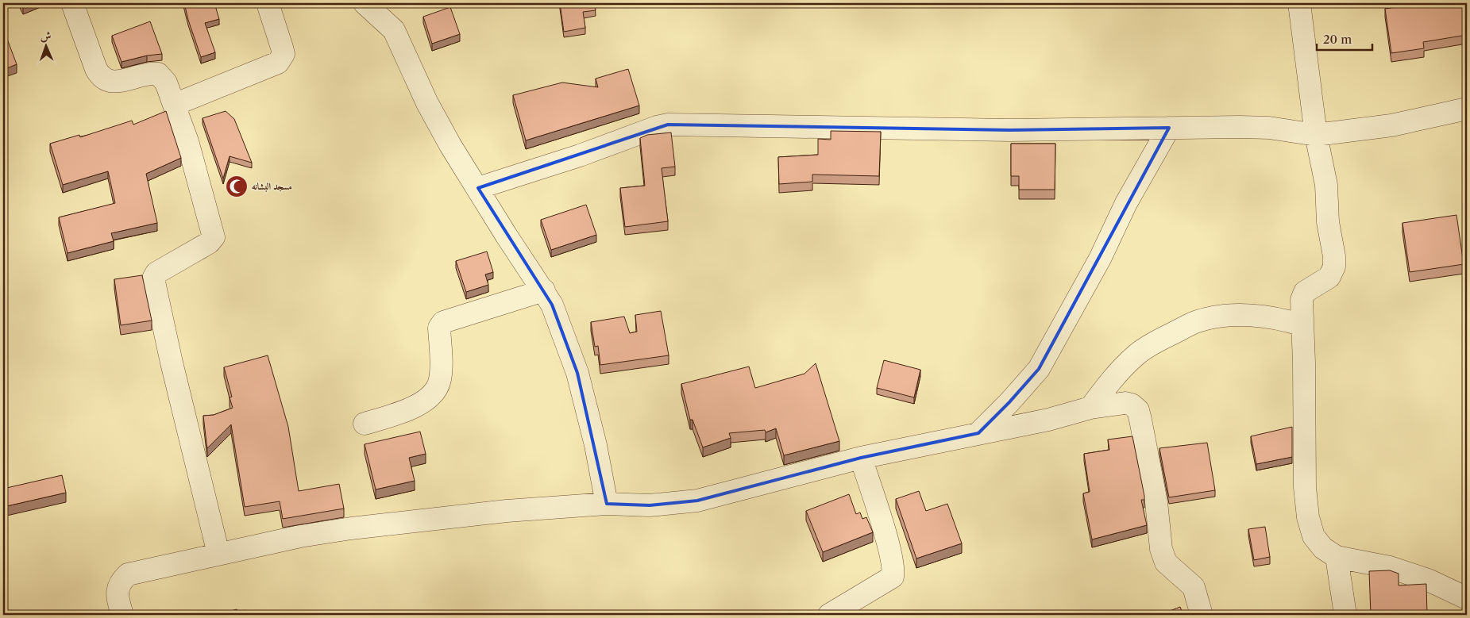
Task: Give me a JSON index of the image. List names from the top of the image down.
{
  "places": {
    "mosque": ["مسجد البشانه"]
  },
  "scale_bar": "20 m",
  "north": "top"
}
